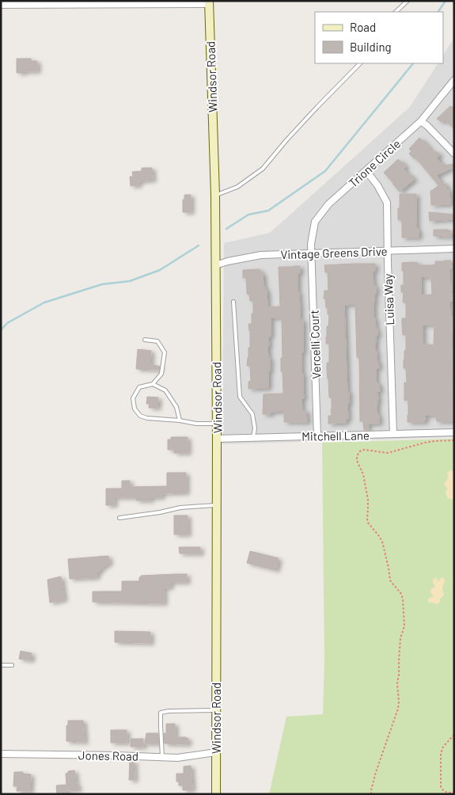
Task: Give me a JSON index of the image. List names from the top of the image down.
{
  "streets": {
    "main road": ["Windsor Road"],
    "street": [
      "Trione Circle",
      "Vintage Greens Drive",
      "Luisa Way",
      "Vercelli Court",
      "Mitchell Lane",
      "Jones Road"
    ]
  },
  "crossings": [
    ["Windsor Road", "Vintage Greens Drive"],
    ["Windsor Road", "Mitchell Lane"],
    ["Windsor Road", "Jones Road"],
    ["Trione Circle", "Vintage Greens Drive"],
    ["Trione Circle", "Luisa Way"],
    ["Trione Circle", "Vercelli Court"],
    ["Vintage Greens Drive", "Luisa Way"],
    ["Vintage Greens Drive", "Vercelli Court"],
    ["Luisa Way", "Mitchell Lane"],
    ["Vercelli Court", "Mitchell Lane"]
  ],
  "legend": ["Road", "Building"]
}
